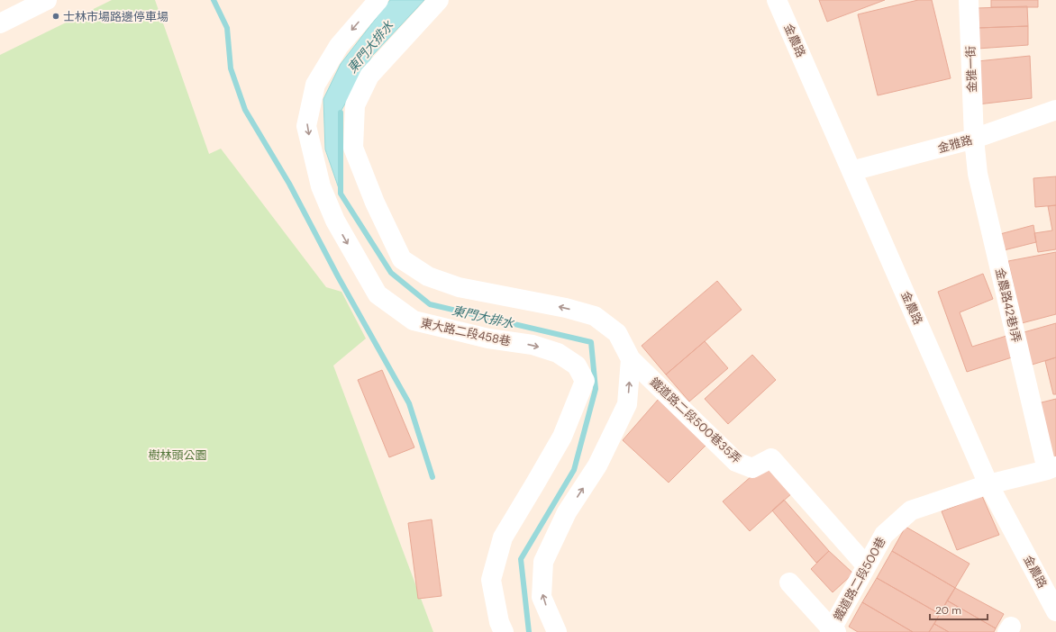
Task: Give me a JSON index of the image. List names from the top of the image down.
{
  "streets": {
    "street": [
      "金農路",
      "金雅一街",
      "金雅路",
      "金農路42巷1弄",
      "東大路二段458巷",
      "鐵道路二段500巷35弄",
      "鐵道路二段500巷"
    ]
  },
  "crossings": [
    ["金農路", "金雅路"],
    ["金農路", "鐵道路二段500巷"],
    ["金雅一街", "金雅路"],
    ["金雅一街", "金農路42巷1弄"],
    ["金雅路", "金農路42巷1弄"],
    ["金農路42巷1弄", "鐵道路二段500巷"],
    ["鐵道路二段500巷35弄", "鐵道路二段500巷"]
  ],
  "water": ["東門大排水"],
  "parks": ["樹林頭公園"],
  "places": ["士林市場路邊停車場"],
  "scale_bar": "20 m"
}
